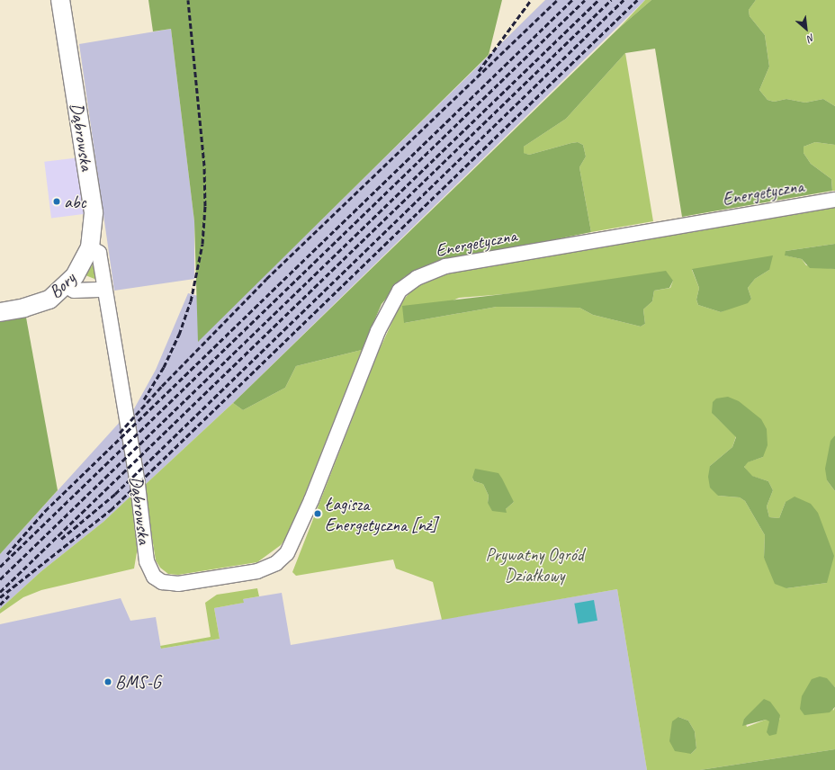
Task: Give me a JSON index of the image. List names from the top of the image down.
{
  "streets": {
    "street": ["Dąbrowska", "Energetyczna", "Bory"]
  },
  "crossings": [
    ["Dąbrowska", "Energetyczna"],
    ["Dąbrowska", "Bory"]
  ],
  "parks": ["Prywatny Ogród Działkowy"],
  "places": ["abc", "Łagisza Energetyczna [nż]", "BMS-G"],
  "north": "bottom right"
}
